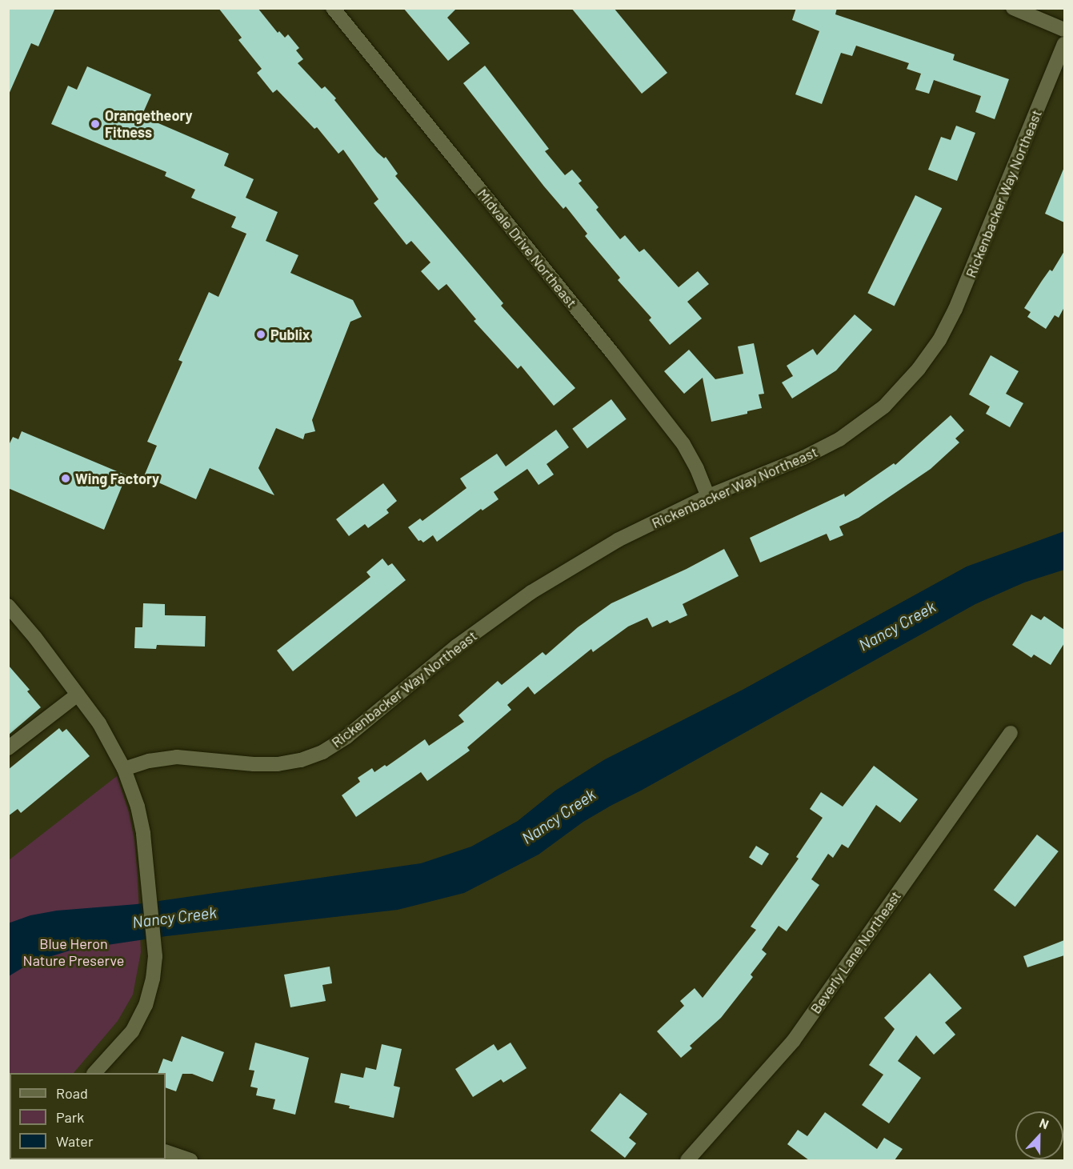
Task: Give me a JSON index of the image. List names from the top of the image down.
{
  "streets": {
    "street": ["Rickenbacker Way Northeast", "Midvale Drive Northeast", "Beverly Lane Northeast"]
  },
  "crossings": [
    ["Rickenbacker Way Northeast", "Midvale Drive Northeast"]
  ],
  "water": ["Nancy Creek"],
  "parks": ["Blue Heron Nature Preserve"],
  "places": ["Orangetheory Fitness", "Publix", "Wing Factory"],
  "legend": ["Road", "Park", "Water"],
  "north": "top"
}
